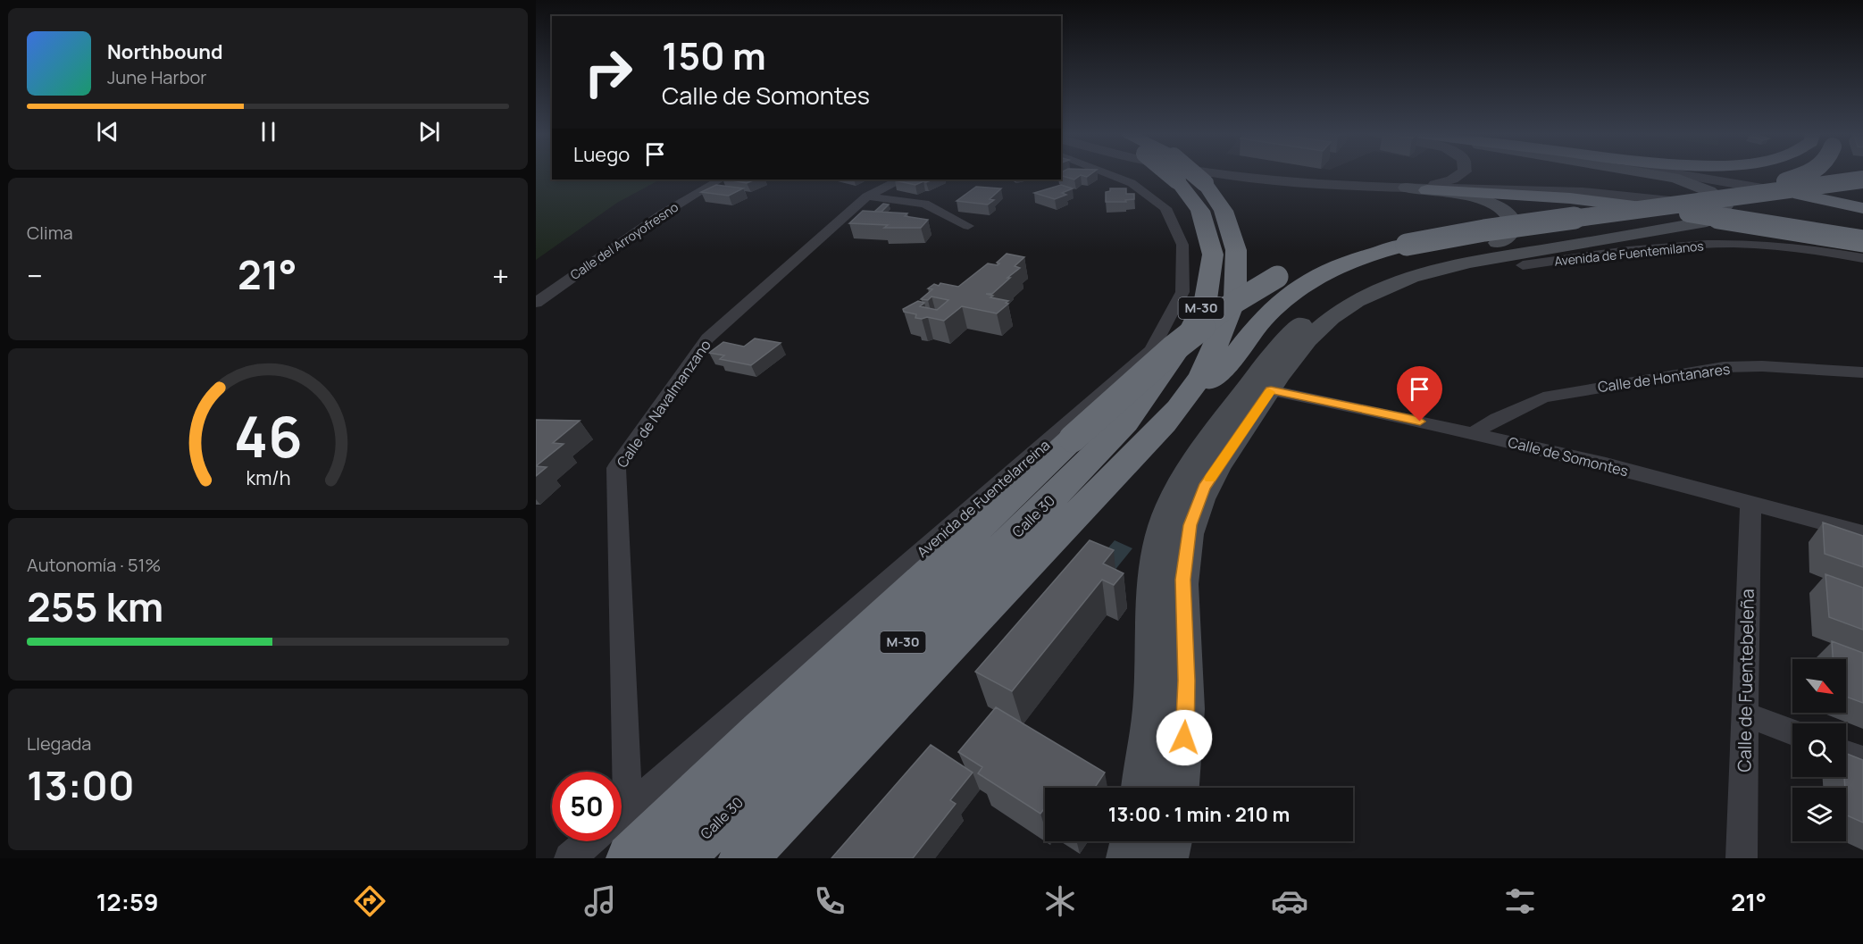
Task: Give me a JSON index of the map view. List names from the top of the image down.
{
  "streets": {
    "highway": ["M-30", "Calle 30"],
    "street": [
      "Calle del Arroyofresno",
      "Avenida de Fuentemilanos",
      "Calle de Hontanares",
      "Calle de Navalmanzano",
      "Calle de Somontes",
      "Avenida de Fuentelarreina",
      "Calle de Fuentebeleña"
    ]
  },
  "crossings": [
    ["Calle de Hontanares", "Calle de Somontes"],
    ["Calle de Somontes", "Calle de Fuentebeleña"]
  ],
  "north": "bottom right",
  "page": {
    "turn": ["150 m", "Calle de Somontes"],
    "song": ["Northbound", "June Harbor"],
    "then": "Luego",
    "tile": [
      "Clima",
      ["Autonomía · 51%", "255 km"],
      ["Llegada", "13:00"]
    ],
    "heat": ["−", "21°", "+"],
    "limit": "50",
    "trip": "13:00 · 1 min · 210 m",
    "tabs": ["12:59", "21°"],
    "gauge": ["46", "km/h"]
  }
}
